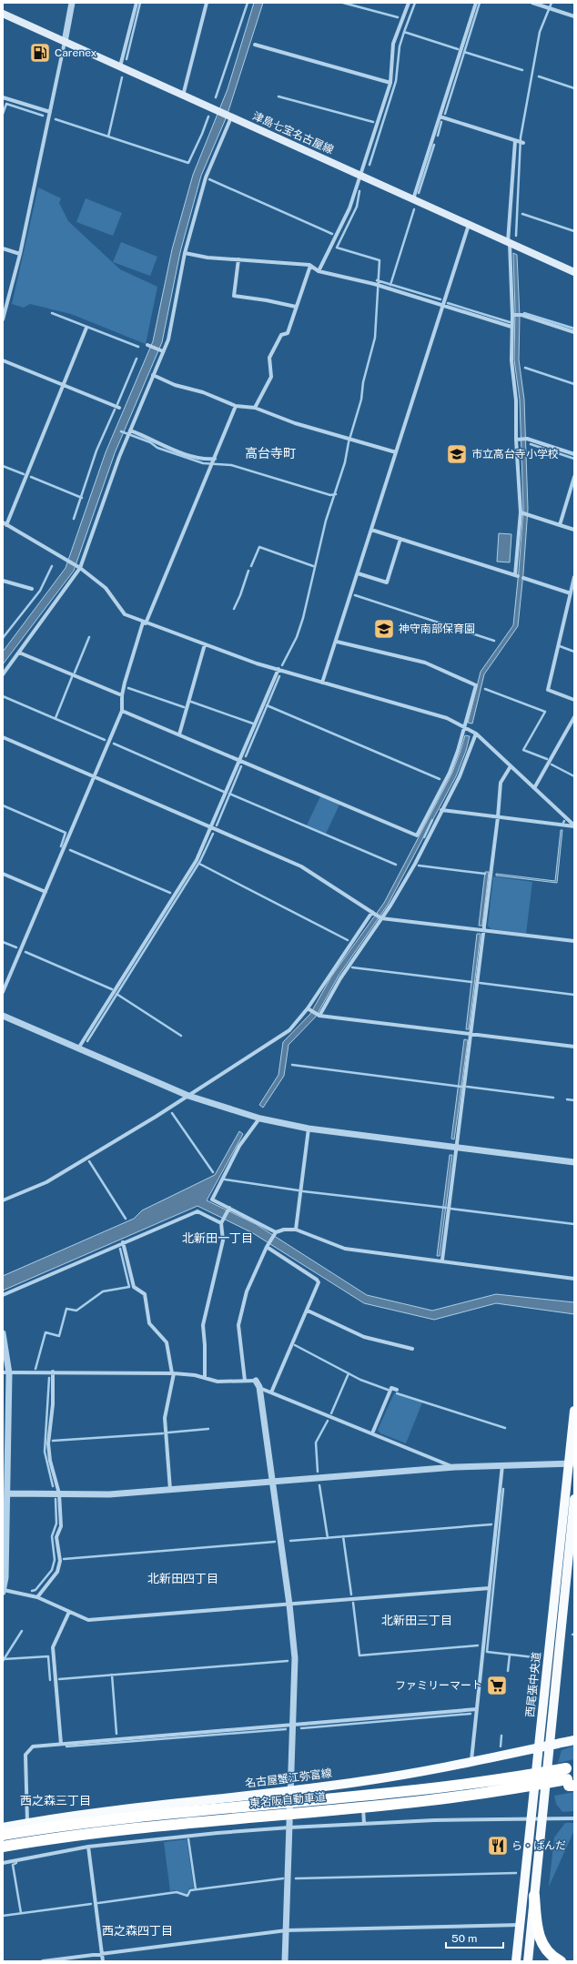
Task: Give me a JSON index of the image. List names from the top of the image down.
{
  "streets": {
    "highway": ["東名阪自動車道"],
    "main road": ["津島七宝名古屋線", "西尾張中央道", "名古屋蟹江弥富線"]
  },
  "crossings": [
    ["西尾張中央道", "名古屋蟹江弥富線"]
  ],
  "districts": [
    "高台寺町",
    "北新田一丁目",
    "北新田四丁目",
    "北新田三丁目",
    "西之森三丁目",
    "西之森四丁目"
  ],
  "places": {
    "fuel station": ["Carenex"],
    "school or university": ["市立高台寺小学校", "神守南部保育園"],
    "supermarket": ["ファミリーマート"],
    "restaurant": ["ら・ばんだ"]
  },
  "scale_bar": "50 m"
}
